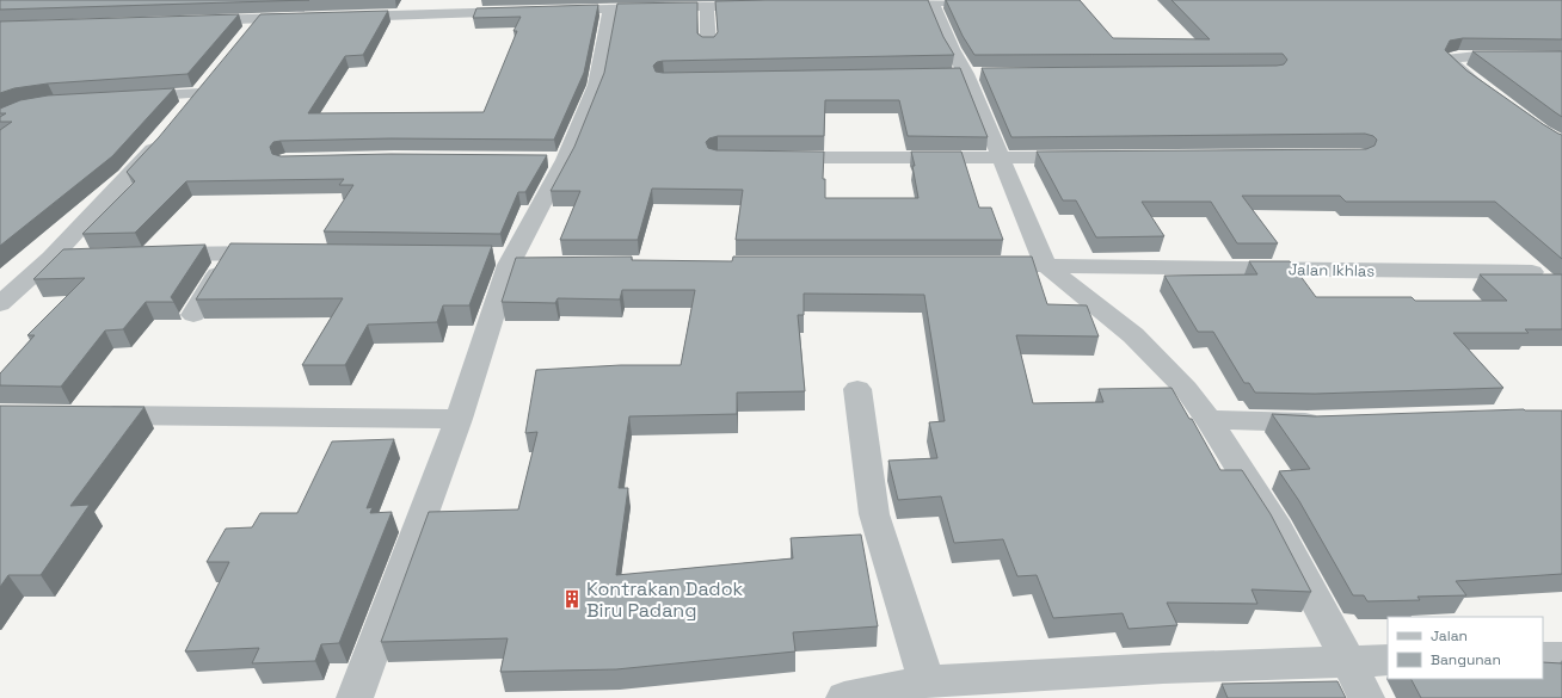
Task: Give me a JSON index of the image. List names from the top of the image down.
{
  "streets": {
    "street": ["Jalan Ikhlas"]
  },
  "places": {
    "building": ["Kontrakan Dadok Biru Padang"]
  },
  "legend": ["Jalan", "Bangunan"]
}
